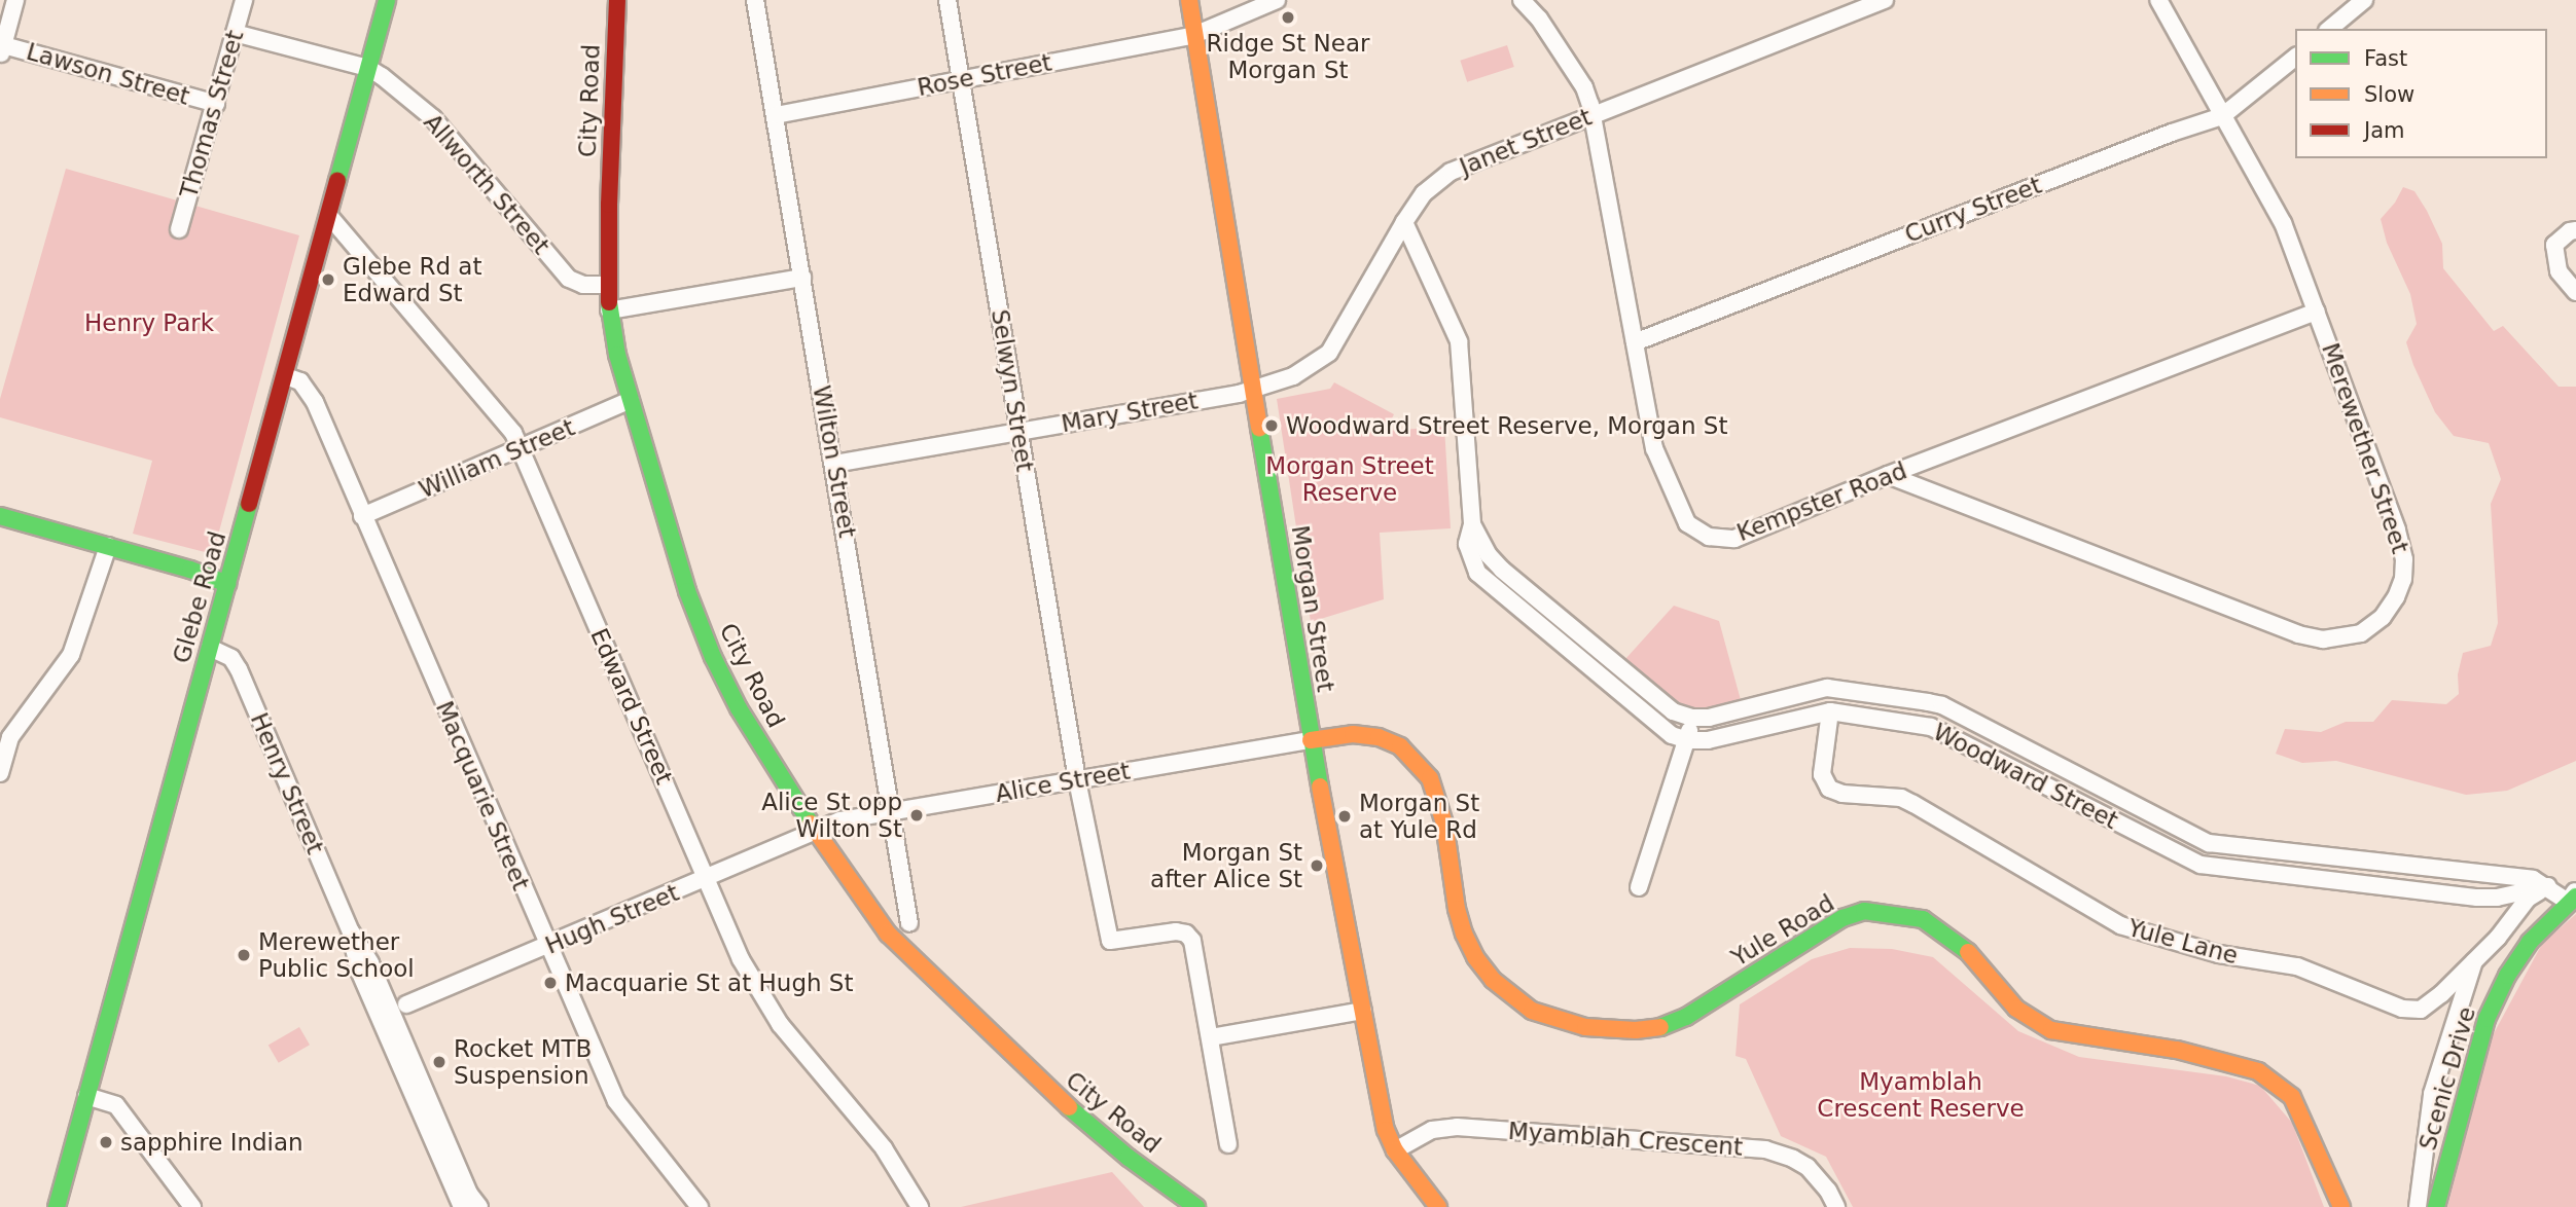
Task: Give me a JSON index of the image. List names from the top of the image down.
{
  "streets": {
    "main road": [
      "City Road",
      "Glebe Road",
      "Morgan Street",
      "Yule Road",
      "Scenic Drive"
    ],
    "street": [
      "Lawson Street",
      "Rose Street",
      "Thomas Street",
      "Janet Street",
      "Allworth Street",
      "Curry Street",
      "Selwyn Street",
      "Mary Street",
      "Merewether Street",
      "William Street",
      "Wilton Street",
      "Kempster Road",
      "Edward Street",
      "Woodward Street",
      "Alice Street",
      "Henry Street",
      "Macquarie Street",
      "Hugh Street",
      "Yule Lane",
      "Myamblah Crescent"
    ]
  },
  "crossings": [
    ["Lawson Street", "Thomas Street"],
    ["Rose Street", "Selwyn Street"],
    ["Rose Street", "Wilton Street"],
    ["Rose Street", "Morgan Street"],
    ["City Road", "Allworth Street"],
    ["City Road", "William Street"],
    ["City Road", "Alice Street"],
    ["City Road", "Hugh Street"],
    ["Thomas Street", "Allworth Street"],
    ["Janet Street", "Mary Street"],
    ["Janet Street", "Kempster Road"],
    ["Janet Street", "Morgan Street"],
    ["Allworth Street", "Glebe Road"],
    ["Curry Street", "Merewether Street"],
    ["Curry Street", "Kempster Road"],
    ["Selwyn Street", "Mary Street"],
    ["Selwyn Street", "Alice Street"],
    ["Mary Street", "Wilton Street"],
    ["Mary Street", "Morgan Street"],
    ["Merewether Street", "Kempster Road"],
    ["William Street", "Edward Street"],
    ["William Street", "Macquarie Street"],
    ["Wilton Street", "Alice Street"],
    ["Glebe Road", "Edward Street"],
    ["Glebe Road", "Henry Street"],
    ["Glebe Road", "Macquarie Street"],
    ["Morgan Street", "Alice Street"],
    ["Morgan Street", "Yule Road"],
    ["Morgan Street", "Myamblah Crescent"],
    ["Edward Street", "Hugh Street"],
    ["Woodward Street", "Yule Lane"],
    ["Woodward Street", "Scenic Drive"],
    ["Alice Street", "Hugh Street"],
    ["Alice Street", "Yule Road"],
    ["Macquarie Street", "Hugh Street"],
    ["Yule Lane", "Scenic Drive"]
  ],
  "parks": ["Henry Park", "Morgan Street Reserve", "Myamblah Crescent Reserve"],
  "places": [
    "Ridge St Near Morgan St",
    "Glebe Rd at Edward St",
    "Woodward Street Reserve, Morgan St",
    "Alice St opp Wilton St",
    "Morgan St at Yule Rd",
    "Morgan St after Alice St",
    "Merewether Public School",
    "Macquarie St at Hugh St",
    "Rocket MTB Suspension",
    "sapphire Indian"
  ],
  "legend": ["Fast", "Slow", "Jam"]
}
